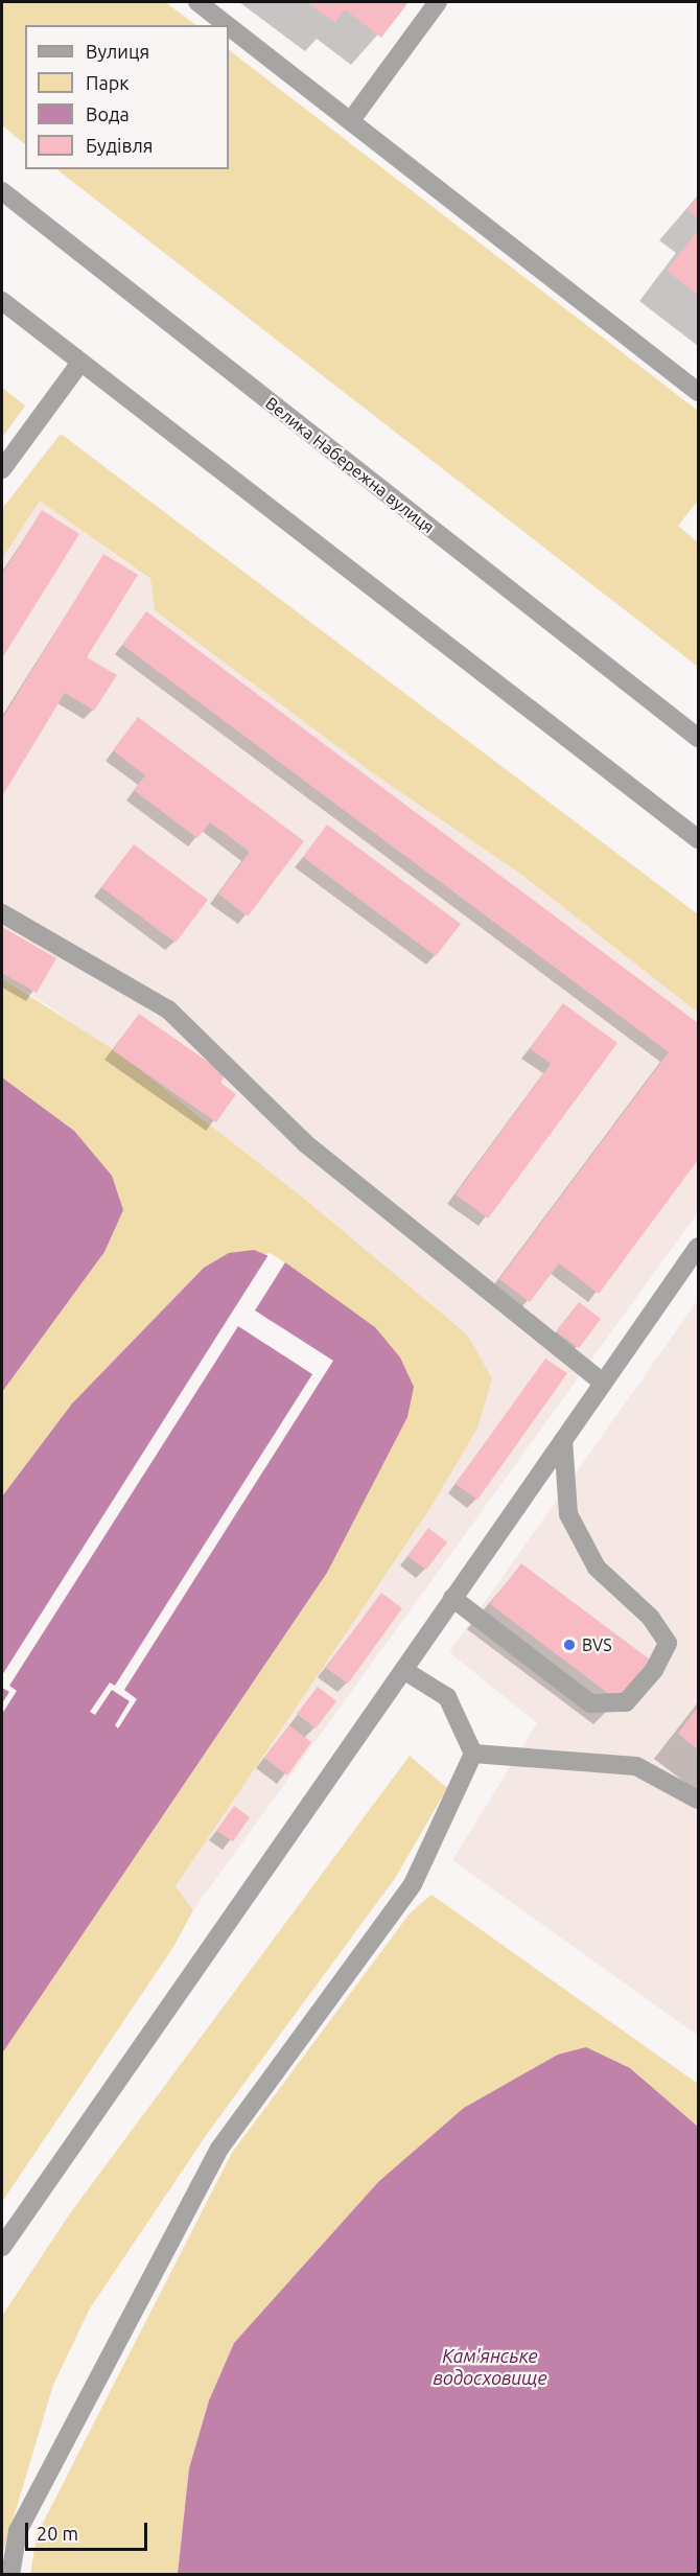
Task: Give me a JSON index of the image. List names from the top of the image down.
{
  "streets": {
    "street": ["Велика Набережна вулиця"]
  },
  "water": ["Кам'янське водосховище"],
  "places": ["BVS"],
  "legend": [
    "Вулиця",
    "Парк",
    "Вода",
    "Будівля"
  ],
  "scale_bar": "20 m"
}
